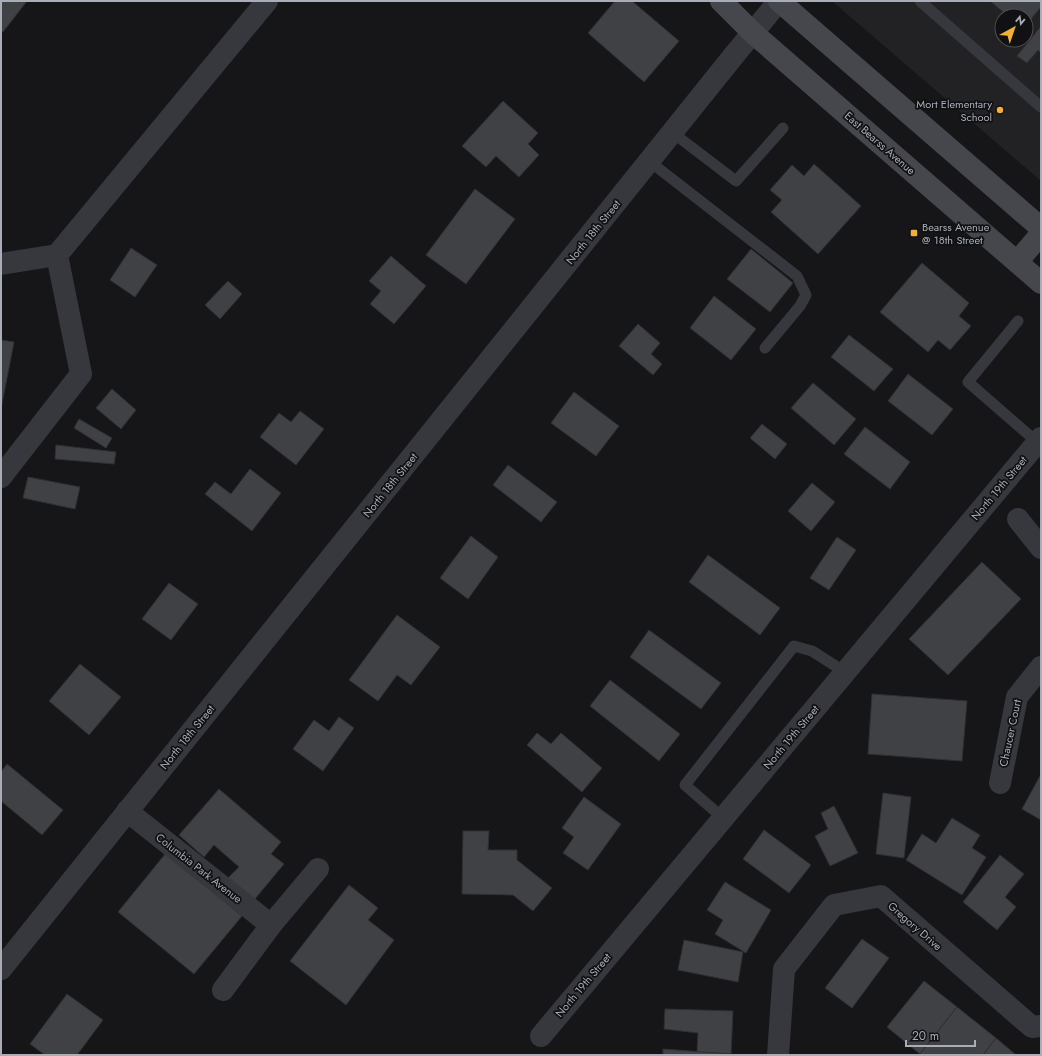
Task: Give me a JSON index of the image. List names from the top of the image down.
{
  "streets": {
    "main road": ["East Bearss Avenue"],
    "street": [
      "North 18th Street",
      "North 19th Street",
      "Chaucer Court",
      "Columbia Park Avenue",
      "Gregory Drive"
    ]
  },
  "crossings": [
    ["East Bearss Avenue", "North 18th Street"],
    ["North 18th Street", "Columbia Park Avenue"]
  ],
  "places": {
    "other": ["Mort Elementary School"],
    "transit": ["Bearss Avenue @ 18th Street"]
  },
  "scale_bar": "20 m",
  "north": "top right"
}
